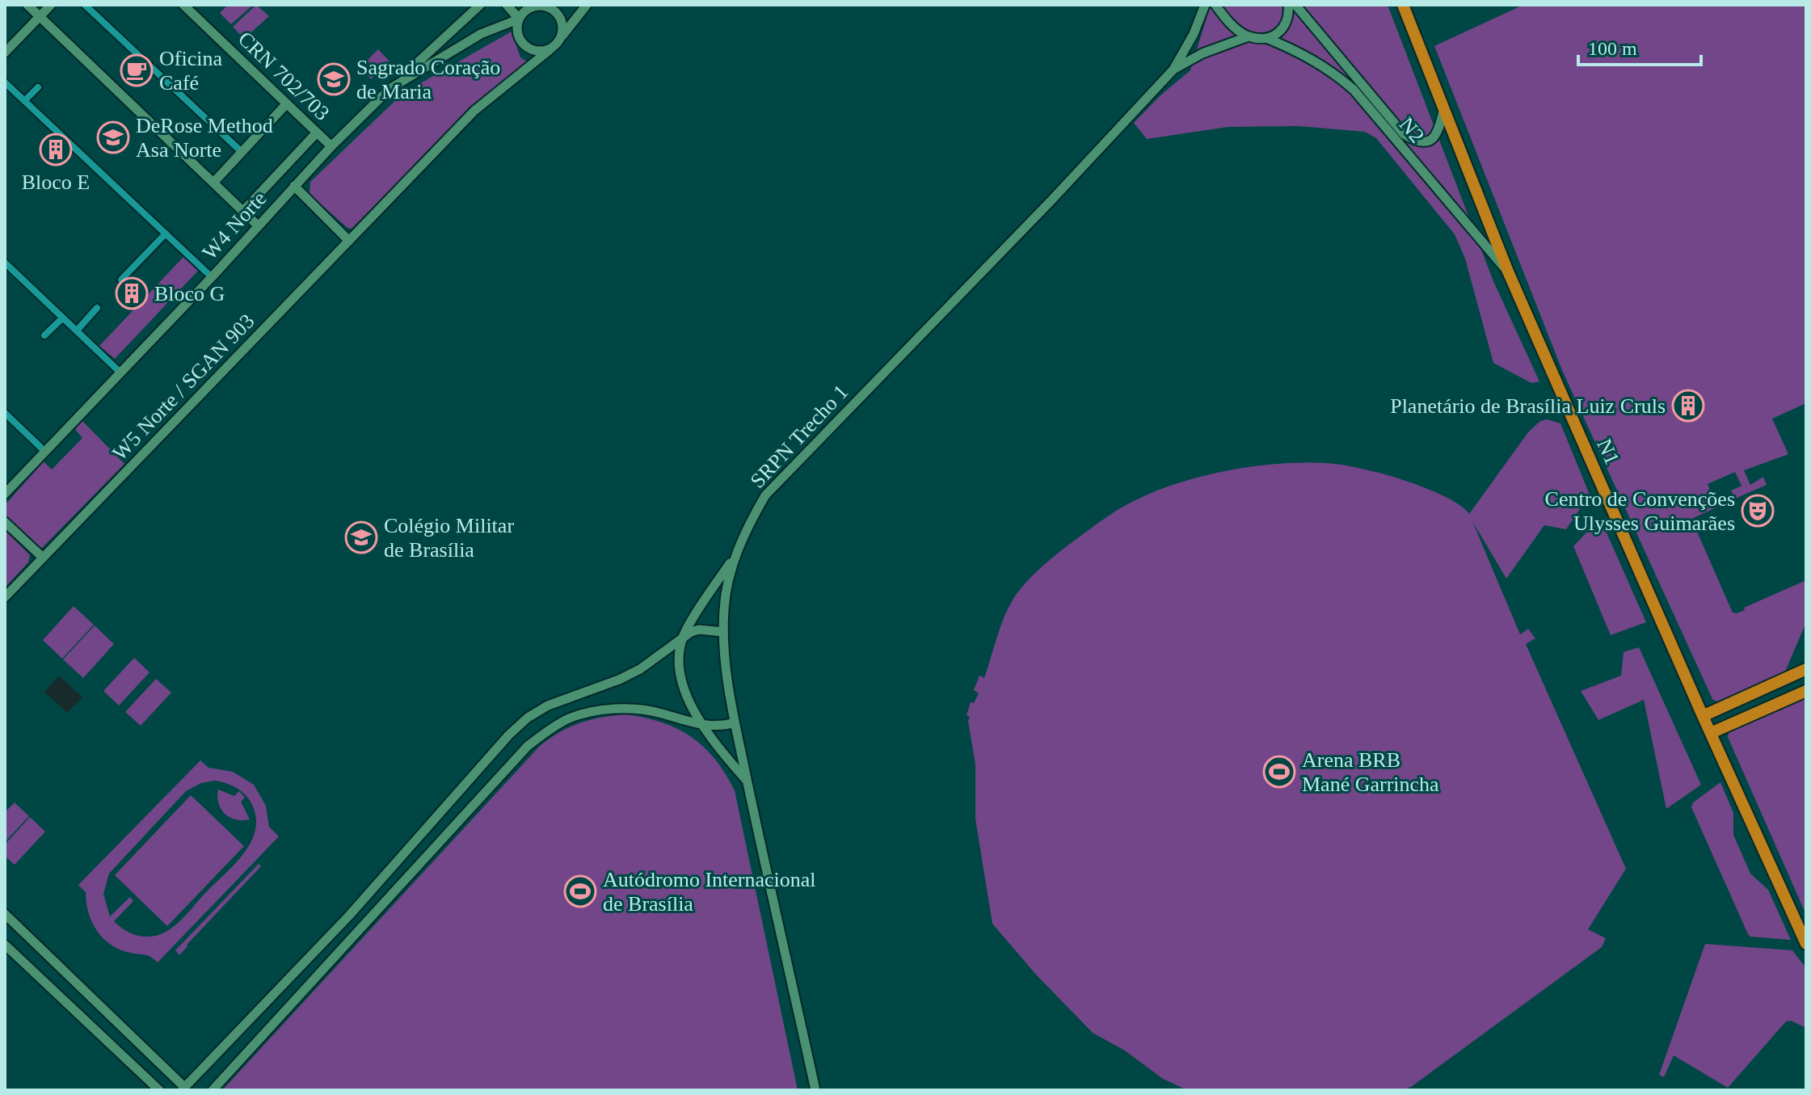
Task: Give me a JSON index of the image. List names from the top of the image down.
{
  "streets": {
    "highway": ["N1"],
    "main road": [
      "CRN 702/703",
      "N2",
      "W4 Norte",
      "W5 Norte / SGAN 903",
      "SRPN Trecho 1"
    ]
  },
  "crossings": [
    ["CRN 702/703", "W4 Norte"],
    ["N2", "SRPN Trecho 1"],
    ["N2", "N1"],
    ["W4 Norte", "W5 Norte / SGAN 903"]
  ],
  "places": {
    "cafe": ["Oficina Café"],
    "school or university": ["Sagrado Coração de Maria", "DeRose Method Asa Norte", "Colégio Militar de Brasília"],
    "building": ["Bloco E", "Bloco G", "Planetário de Brasília Luiz Cruls"],
    "theatre": ["Centro de Convenções Ulysses Guimarães"],
    "sports": ["Arena BRB Mané Garrincha", "Autódromo Internacional de Brasília"]
  },
  "scale_bar": "100 m"
}
